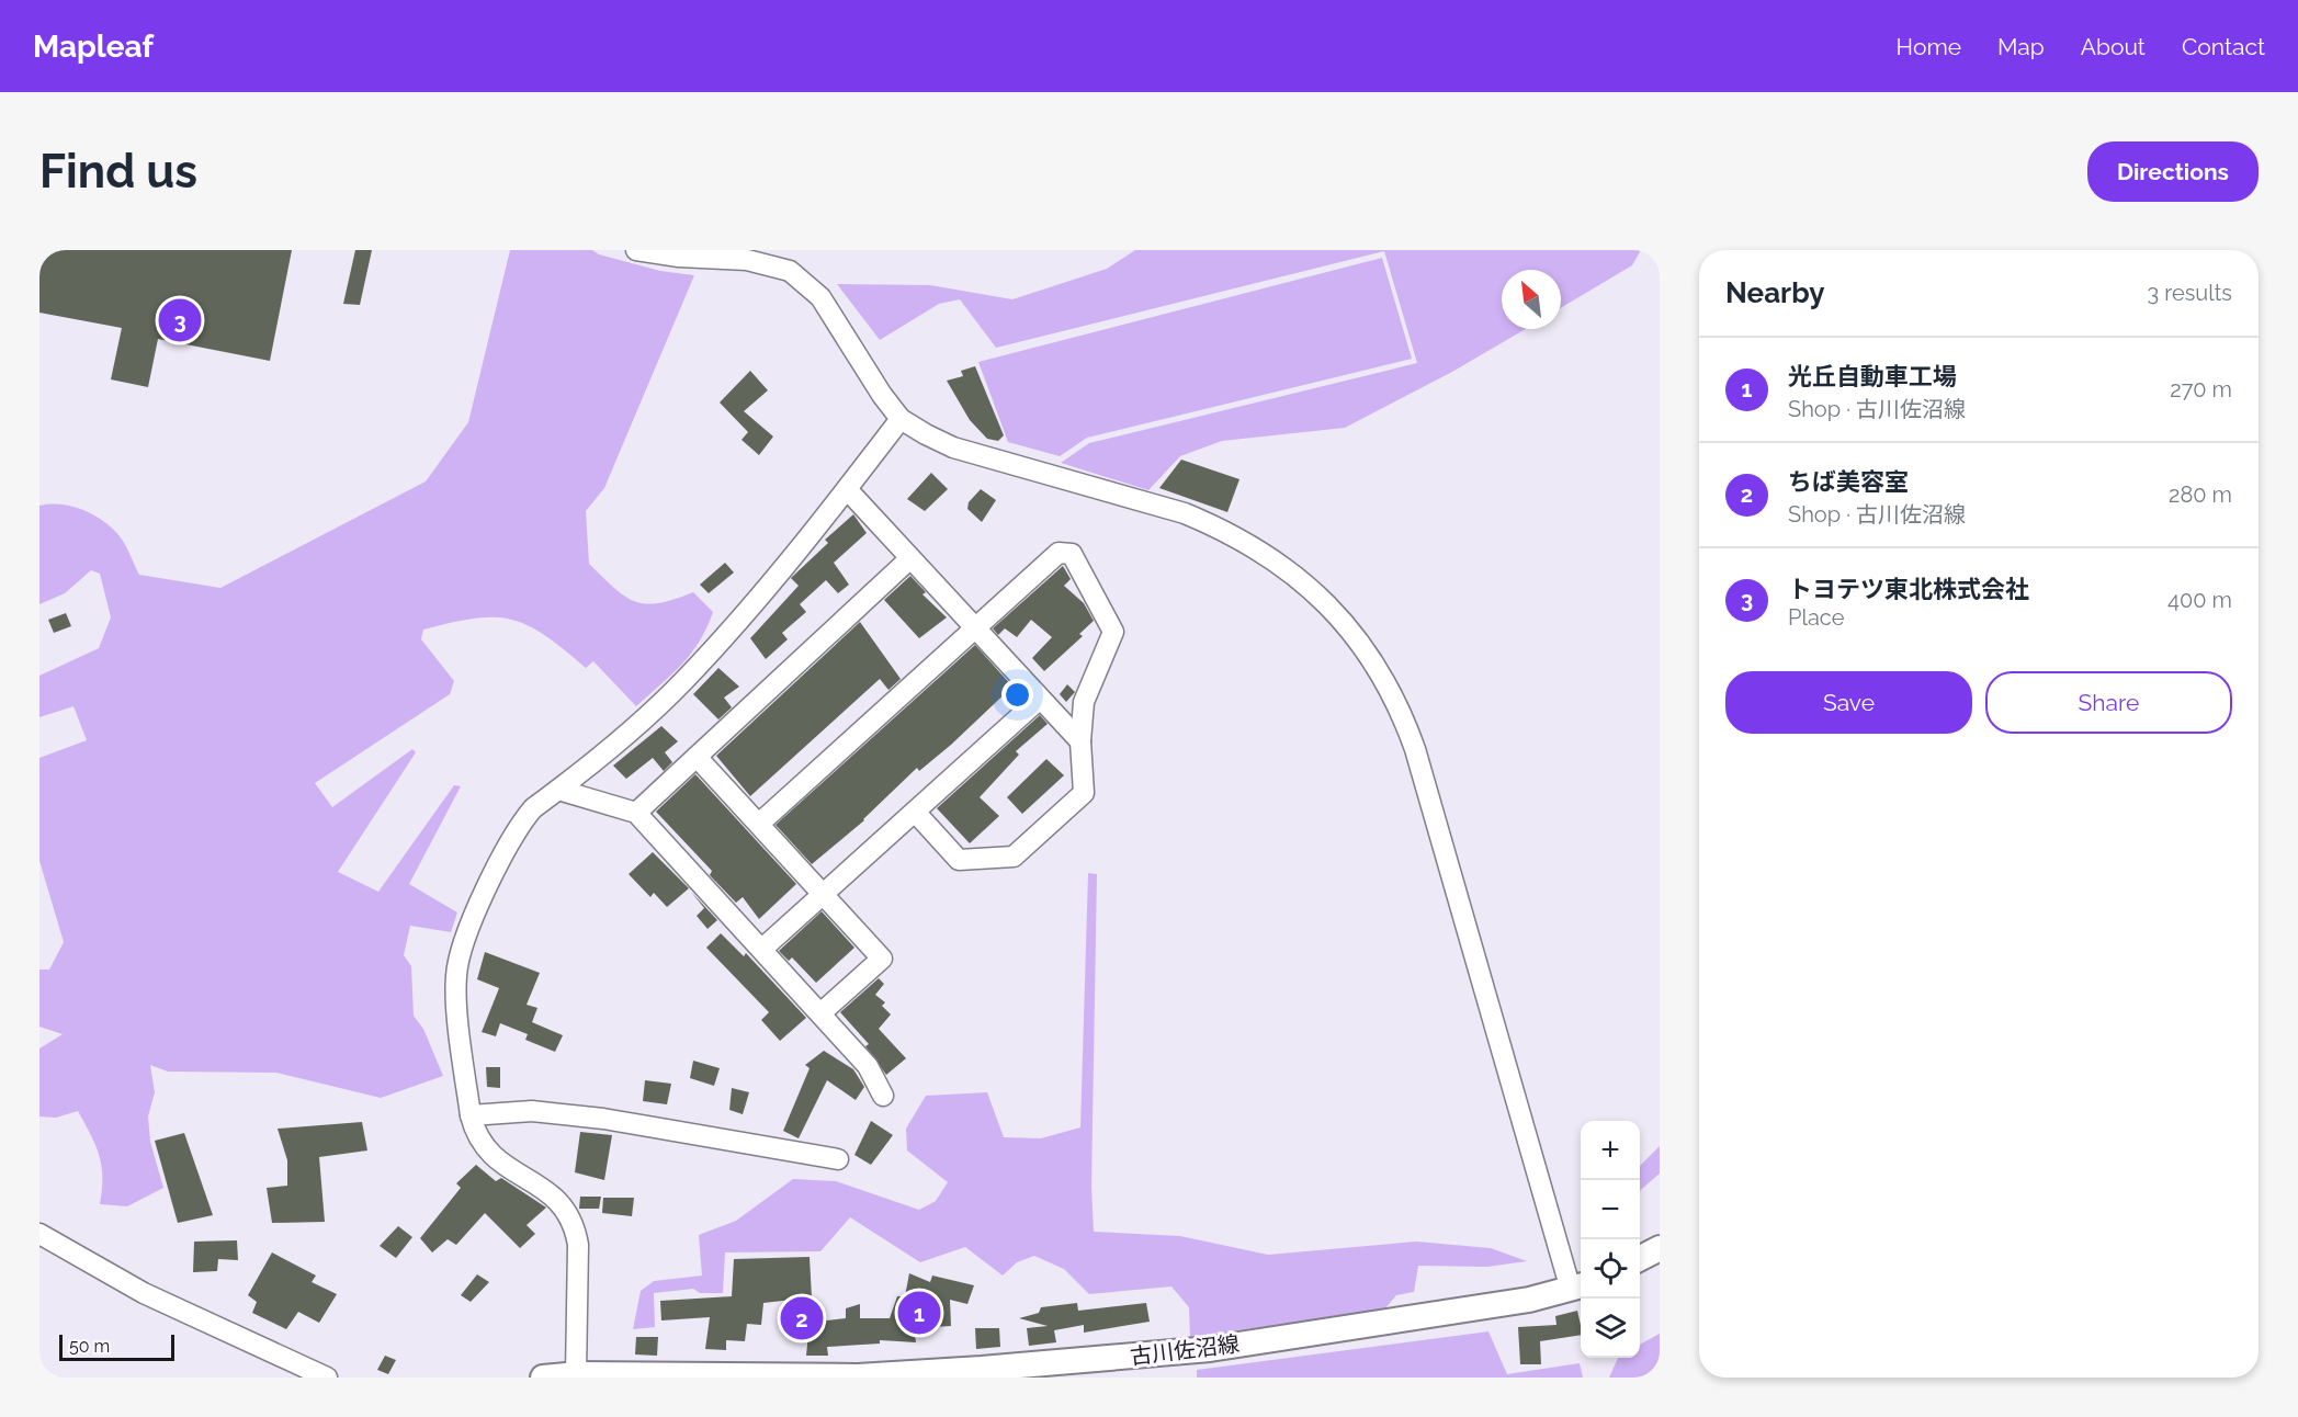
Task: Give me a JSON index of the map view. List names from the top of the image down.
{
  "streets": {
    "main road": ["古川佐沼線"]
  },
  "scale_bar": "50 m",
  "north": "top left",
  "page": {
    "header": "Mapleaf",
    "nav": [
      "Home",
      "Map",
      "About",
      "Contact"
    ],
    "buttons": [
      "Directions",
      ["Save", "Share"]
    ],
    "title": "Find us",
    "heading": ["Nearby", "3 results"],
    "pins": ["3", "1", "2"],
    "list": [
      {
        "mark": "1",
        "name": "光丘自動車工場",
        "note": "Shop · 古川佐沼線",
        "value": "270 m"
      },
      {
        "mark": "2",
        "name": "ちば美容室",
        "note": "Shop · 古川佐沼線",
        "value": "280 m"
      },
      {
        "mark": "3",
        "name": "トヨテツ東北株式会社",
        "note": "Place",
        "value": "400 m"
      }
    ],
    "map_buttons": ["+", "−"],
    "scale": "50 m"
  }
}
